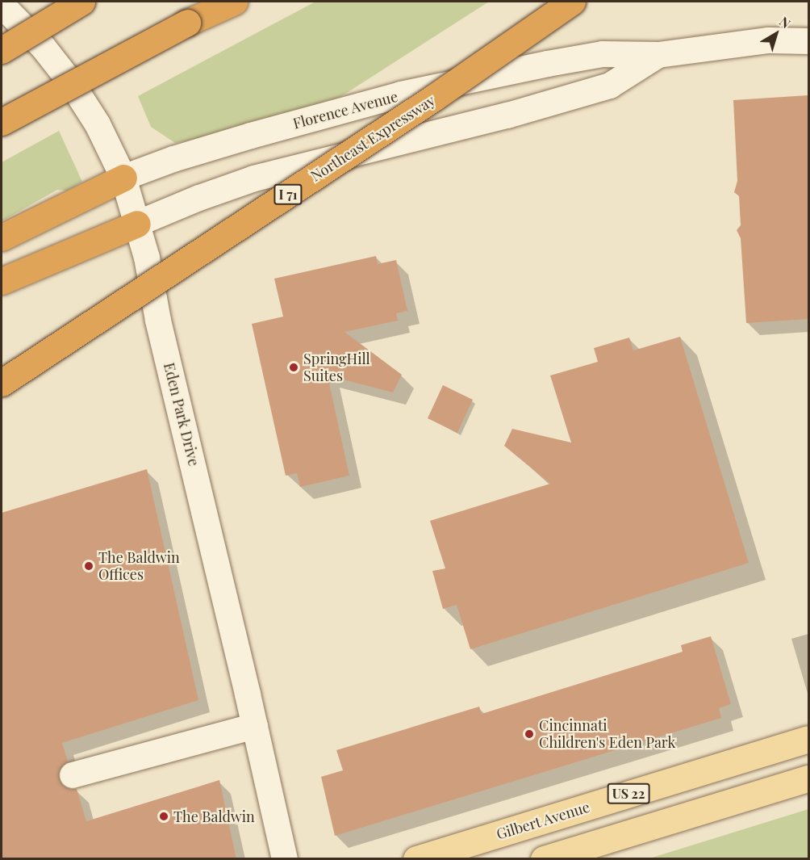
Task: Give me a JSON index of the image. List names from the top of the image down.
{
  "streets": {
    "highway": ["Northeast Expressway", "I 71"],
    "main road": ["US 22", "Gilbert Avenue"],
    "street": ["Florence Avenue", "Eden Park Drive"]
  },
  "crossings": [
    ["Florence Avenue", "Eden Park Drive"]
  ],
  "places": [
    "SpringHill Suites",
    "The Baldwin Offices",
    "Cincinnati Children's Eden Park",
    "The Baldwin"
  ],
  "north": "top right"
}
